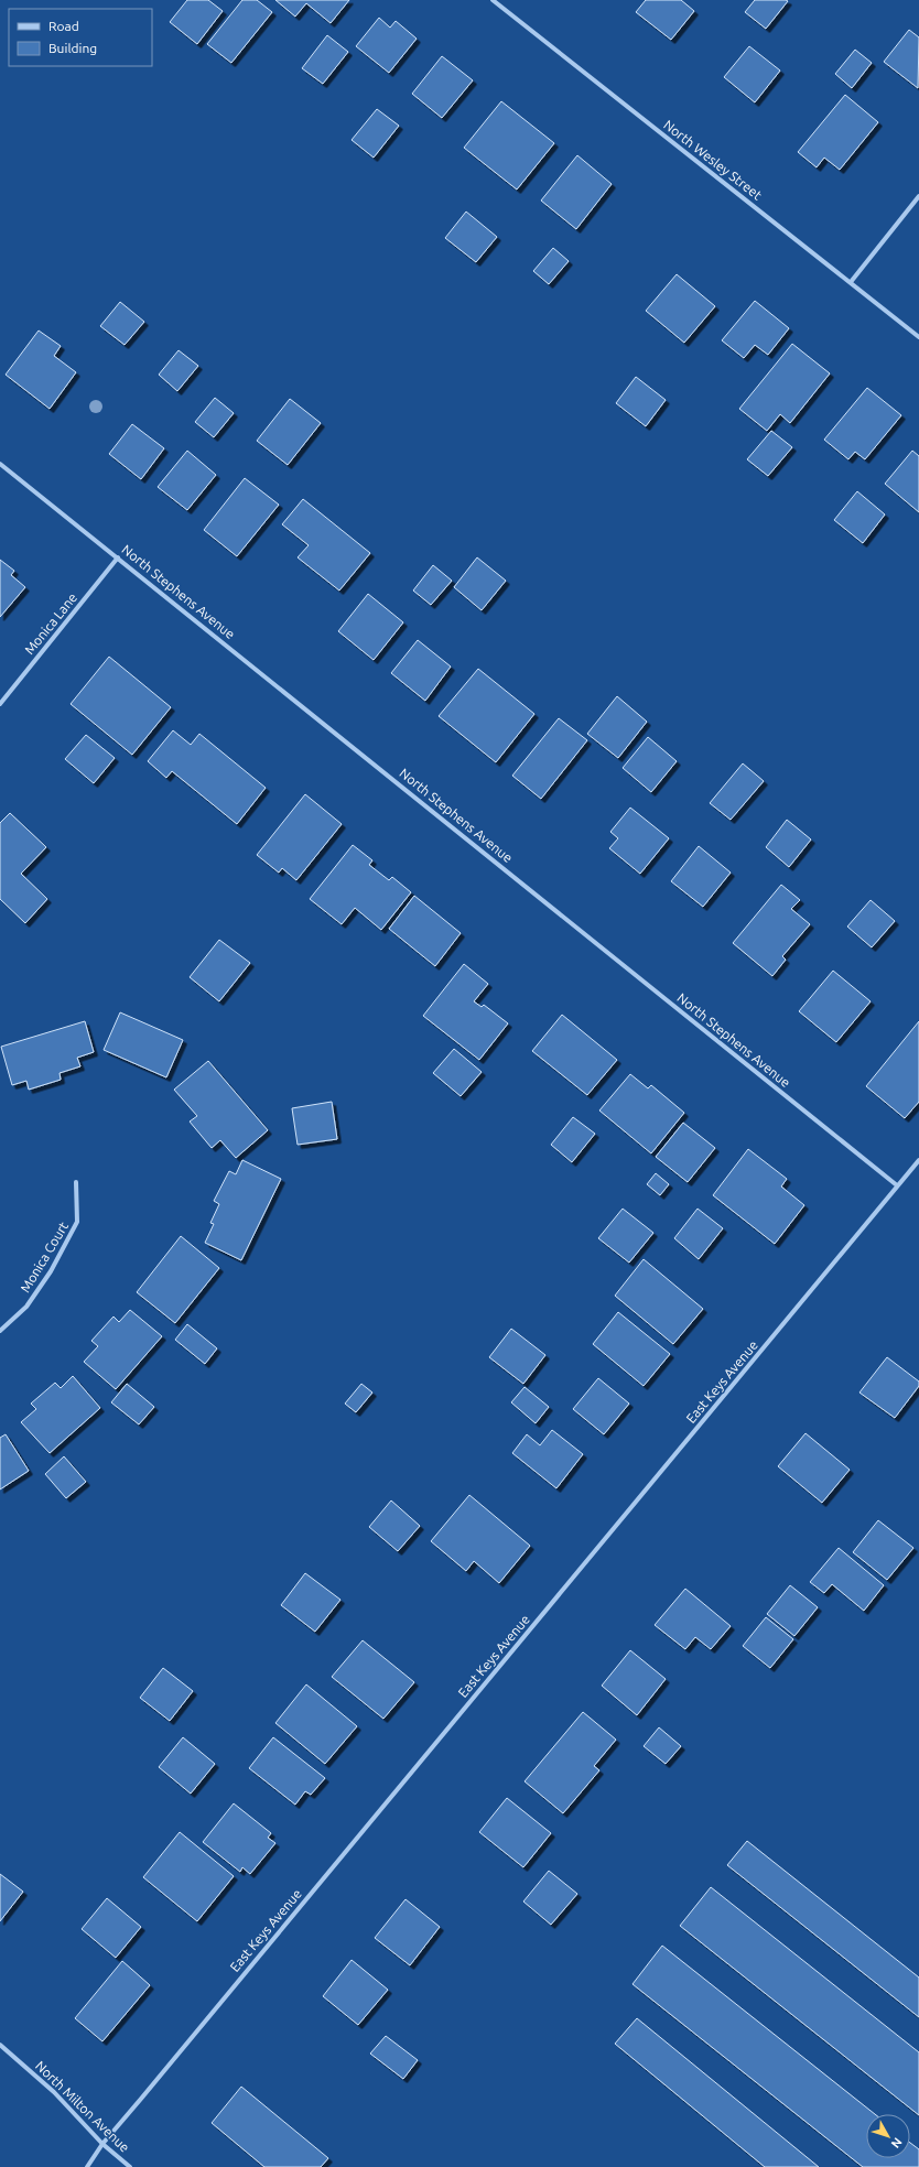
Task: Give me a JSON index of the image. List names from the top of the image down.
{
  "streets": {
    "street": [
      "North Wesley Street",
      "North Stephens Avenue",
      "Monica Lane",
      "Monica Court",
      "East Keys Avenue",
      "North Milton Avenue"
    ]
  },
  "crossings": [
    ["North Stephens Avenue", "Monica Lane"],
    ["North Stephens Avenue", "East Keys Avenue"],
    ["East Keys Avenue", "North Milton Avenue"]
  ],
  "legend": ["Road", "Building"],
  "north": "bottom right"
}
